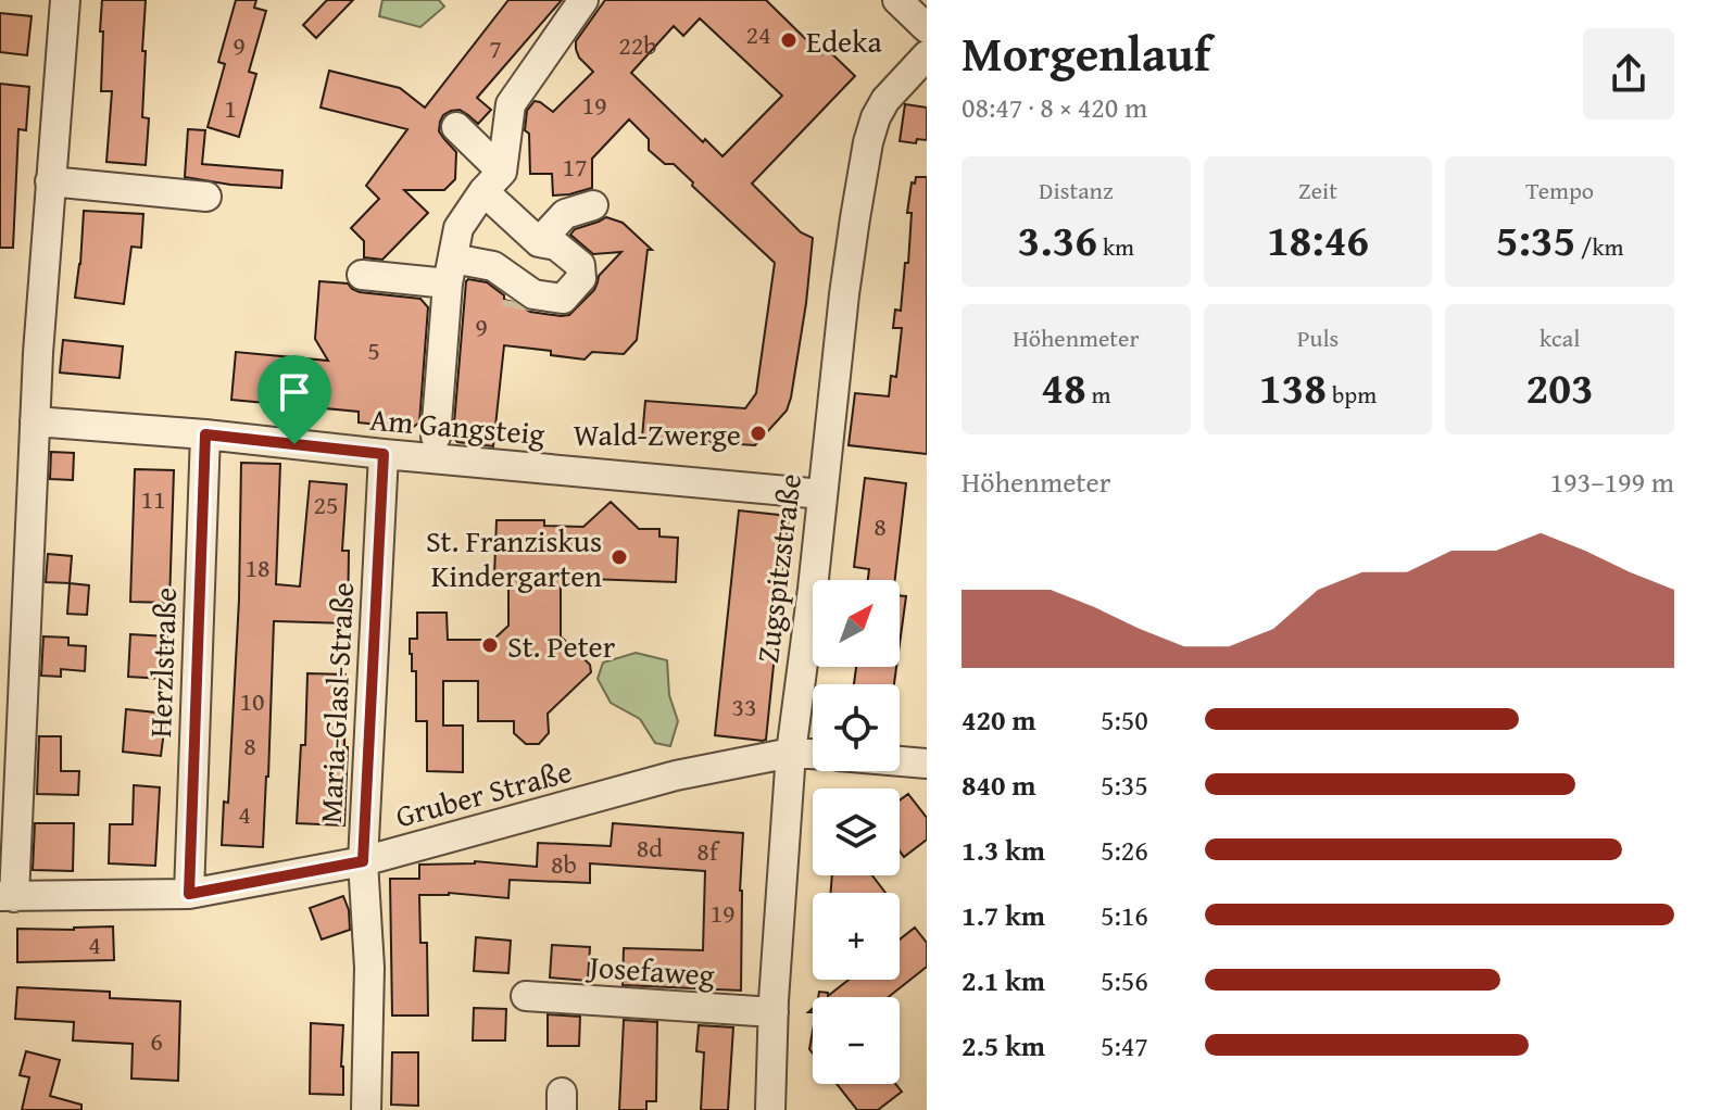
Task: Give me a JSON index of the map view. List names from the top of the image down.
{
  "streets": {
    "street": [
      "Am Gangsteig",
      "Zugspitzstraße",
      "Herzlstraße",
      "Maria-Glasl-Straße",
      "Gruber Straße",
      "Josefaweg"
    ]
  },
  "crossings": [
    ["Am Gangsteig", "Zugspitzstraße"],
    ["Am Gangsteig", "Herzlstraße"],
    ["Am Gangsteig", "Maria-Glasl-Straße"],
    ["Zugspitzstraße", "Gruber Straße"],
    ["Zugspitzstraße", "Josefaweg"],
    ["Herzlstraße", "Gruber Straße"],
    ["Maria-Glasl-Straße", "Gruber Straße"]
  ],
  "places": [
    "Edeka",
    "Wald-Zwerge",
    "St. Franziskus Kindergarten",
    "St. Peter"
  ],
  "house_numbers": [
    "24",
    "9",
    "22b",
    "7",
    "19",
    "1",
    "17",
    "9",
    "5",
    "11",
    "25",
    "8",
    "18",
    "10",
    "33",
    "8",
    "4",
    "8d",
    "8f",
    "8b",
    "19",
    "4",
    "6"
  ],
  "north": "top right",
  "page": {
    "heading": ["Morgenlauf", "08:47 · 8 × 420 m"],
    "stats": [
      ["Distanz", "3.36 km"],
      ["Zeit", "18:46"],
      ["Tempo", "5:35 /km"],
      ["Höhenmeter", "48 m"],
      ["Puls", "138 bpm"],
      ["kcal", "203"]
    ],
    "chart": ["Höhenmeter", "193–199 m"],
    "map_buttons": ["+", "−"],
    "list": [
      {
        "name": "420 m",
        "note": "5:50"
      },
      {
        "name": "840 m",
        "note": "5:35"
      },
      {
        "name": "1.3 km",
        "note": "5:26"
      },
      {
        "name": "1.7 km",
        "note": "5:16"
      },
      {
        "name": "2.1 km",
        "note": "5:56"
      },
      {
        "name": "2.5 km",
        "note": "5:47"
      }
    ]
  }
}
